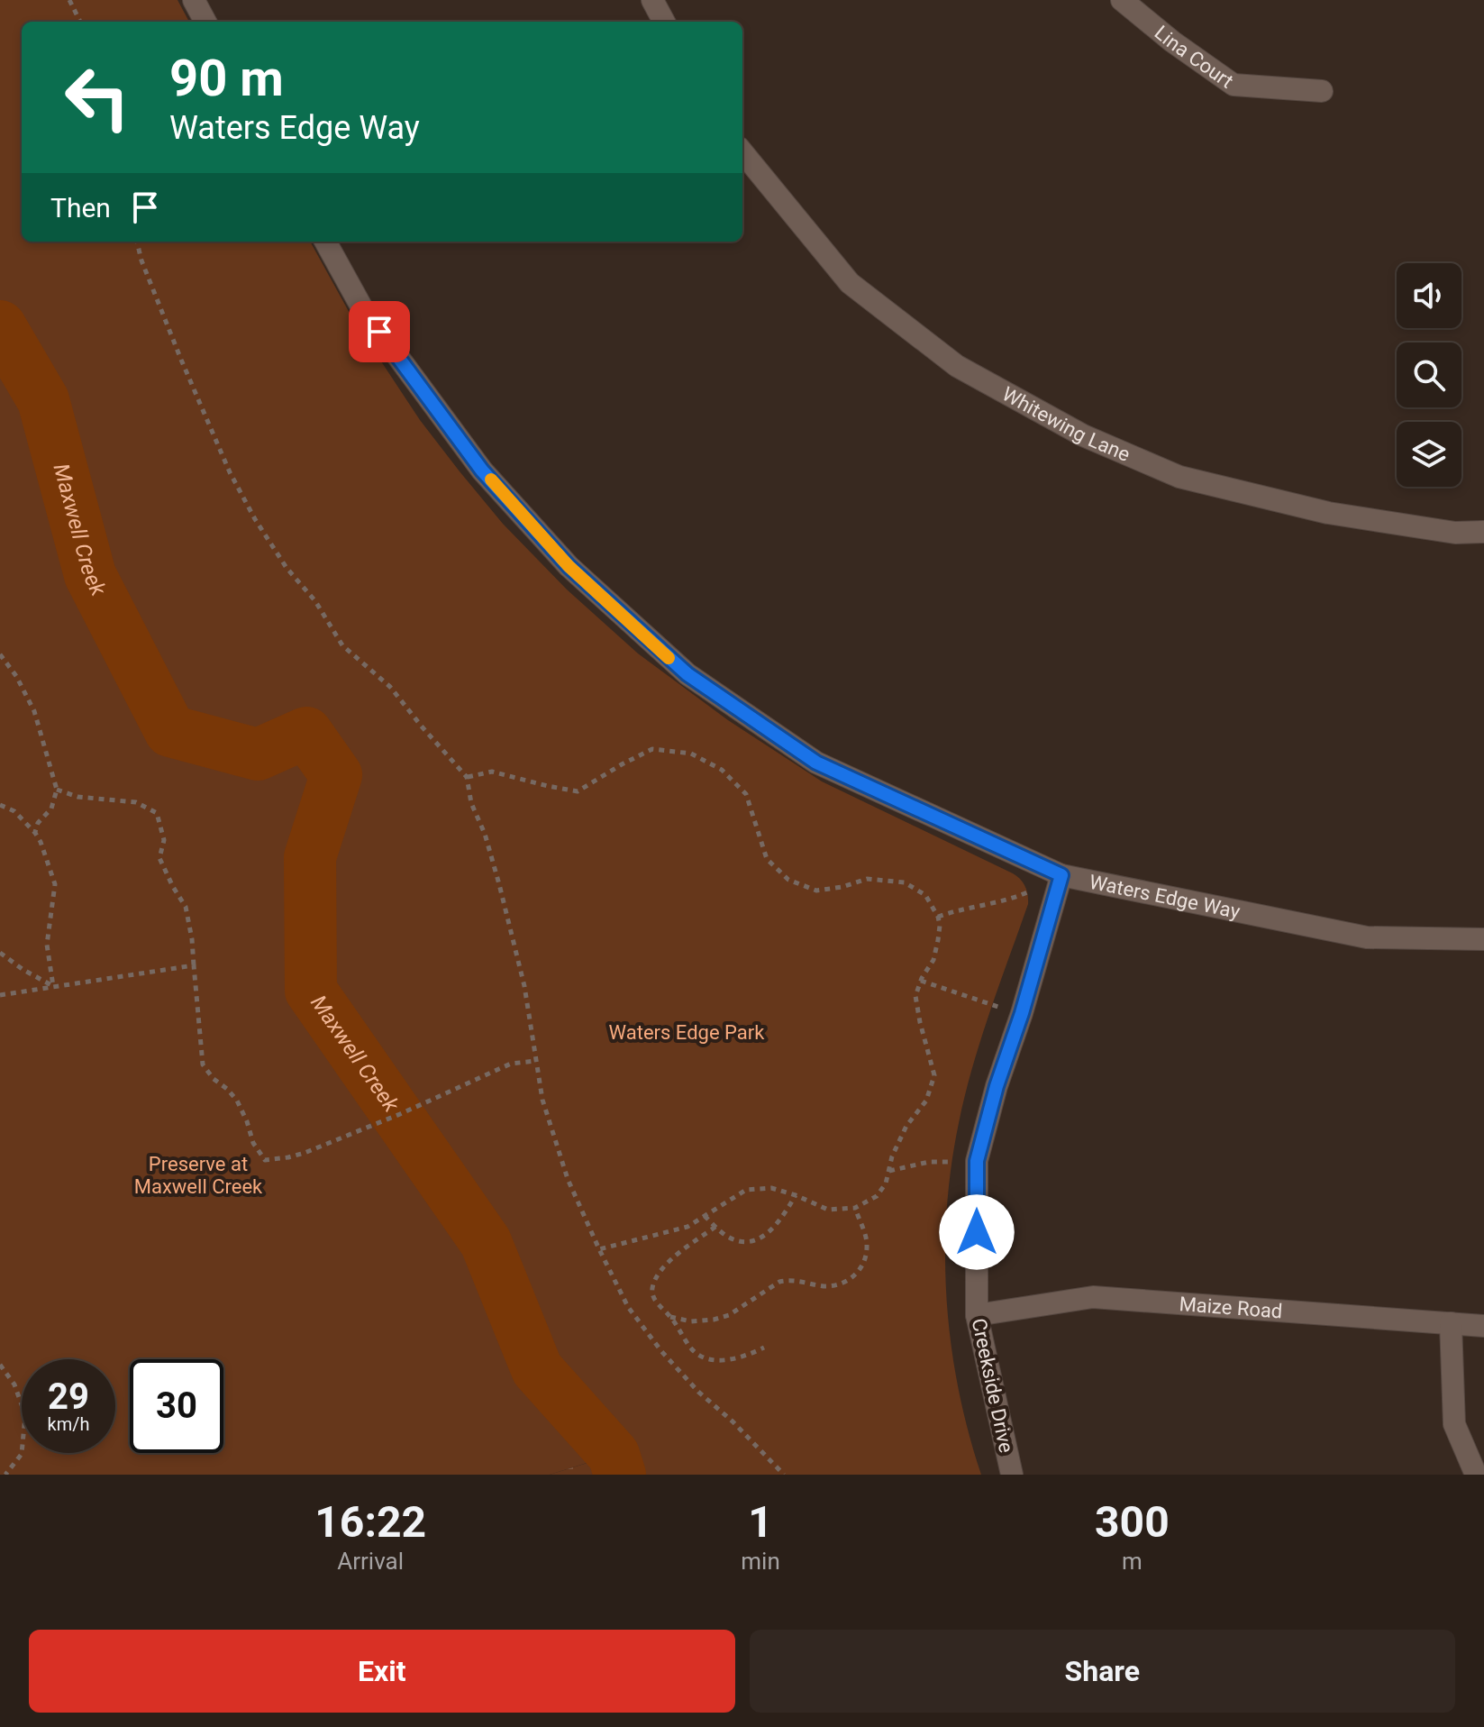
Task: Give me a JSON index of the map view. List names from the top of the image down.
{
  "streets": {
    "street": [
      "Lina Court",
      "Whitewing Lane",
      "Waters Edge Way",
      "Maize Road",
      "Creekside Drive"
    ]
  },
  "crossings": [
    ["Waters Edge Way", "Creekside Drive"],
    ["Maize Road", "Creekside Drive"]
  ],
  "water": ["Maxwell Creek"],
  "parks": ["Waters Edge Park", "Preserve at Maxwell Creek"],
  "page": {
    "turn": ["90 m", "Waters Edge Way"],
    "then": "Then",
    "speed": "29 km/h",
    "limit": "30",
    "eta": [
      "16:22",
      "Arrival",
      "1",
      "min",
      "300",
      "m"
    ],
    "buttons": ["Exit", "Share"]
  }
}
